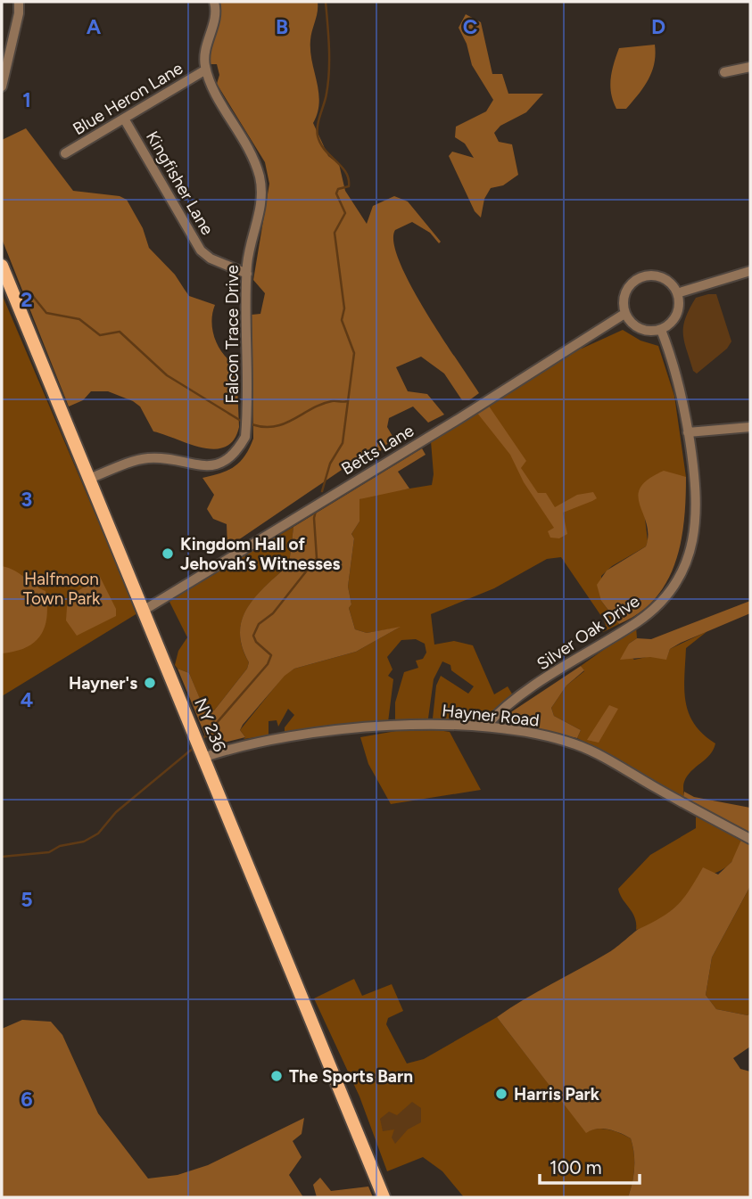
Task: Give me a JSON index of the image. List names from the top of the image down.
{
  "streets": {
    "main road": ["NY 236"],
    "street": [
      "Blue Heron Lane",
      "Kingfisher Lane",
      "Falcon Trace Drive",
      "Betts Lane",
      "Silver Oak Drive",
      "Hayner Road"
    ]
  },
  "crossings": [
    ["Blue Heron Lane", "Kingfisher Lane"],
    ["Blue Heron Lane", "Falcon Trace Drive"],
    ["Kingfisher Lane", "Falcon Trace Drive"],
    ["Falcon Trace Drive", "NY 236"],
    ["Betts Lane", "Silver Oak Drive"],
    ["Betts Lane", "NY 236"],
    ["Silver Oak Drive", "Hayner Road"],
    ["Hayner Road", "NY 236"]
  ],
  "parks": ["Halfmoon Town Park"],
  "places": [
    "Kingdom Hall of Jehovah’s Witnesses",
    "Hayner's",
    "The Sports Barn",
    "Harris Park"
  ],
  "scale_bar": "100 m",
  "grid": {
    "columns": [
      "A",
      "B",
      "C",
      "D"
    ],
    "rows": [
      "1",
      "2",
      "3",
      "4",
      "5",
      "6"
    ]
  }
}
